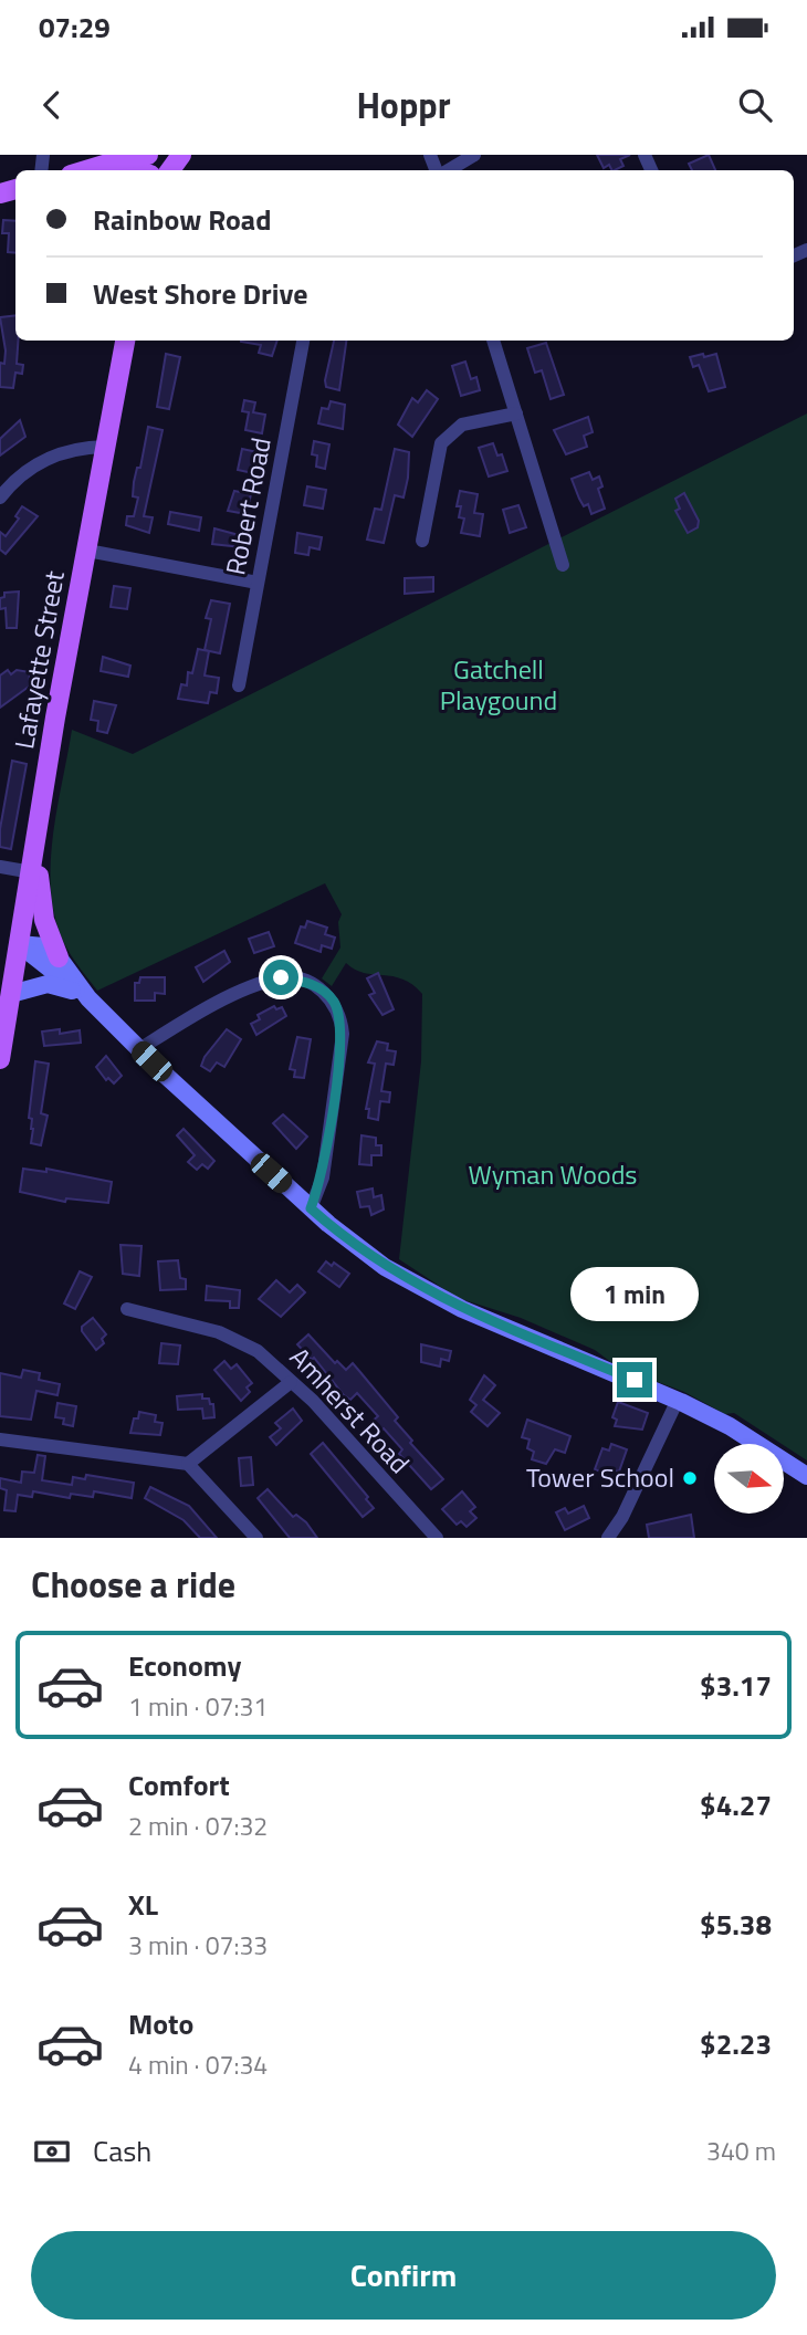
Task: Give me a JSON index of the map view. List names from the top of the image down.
{
  "streets": {
    "main road": ["Lafayette Street"],
    "street": ["Robert Road", "Amherst Road"]
  },
  "parks": ["Gatchell Playgound", "Wyman Woods"],
  "places": ["Tower School"],
  "north": "right",
  "page": {
    "status": "07:29",
    "header": "Hoppr",
    "banner": ["Rainbow Road", "West Shore Drive"],
    "bubble": "1 min",
    "heading": "Choose a ride",
    "list": [
      {
        "name": "Economy",
        "note": "1 min · 07:31",
        "value": "$3.17"
      },
      {
        "name": "Comfort",
        "note": "2 min · 07:32",
        "value": "$4.27"
      },
      {
        "name": "XL",
        "note": "3 min · 07:33",
        "value": "$5.38"
      },
      {
        "name": "Moto",
        "note": "4 min · 07:34",
        "value": "$2.23"
      }
    ],
    "pay": ["Cash", "340 m"],
    "buttons": "Confirm"
  }
}
